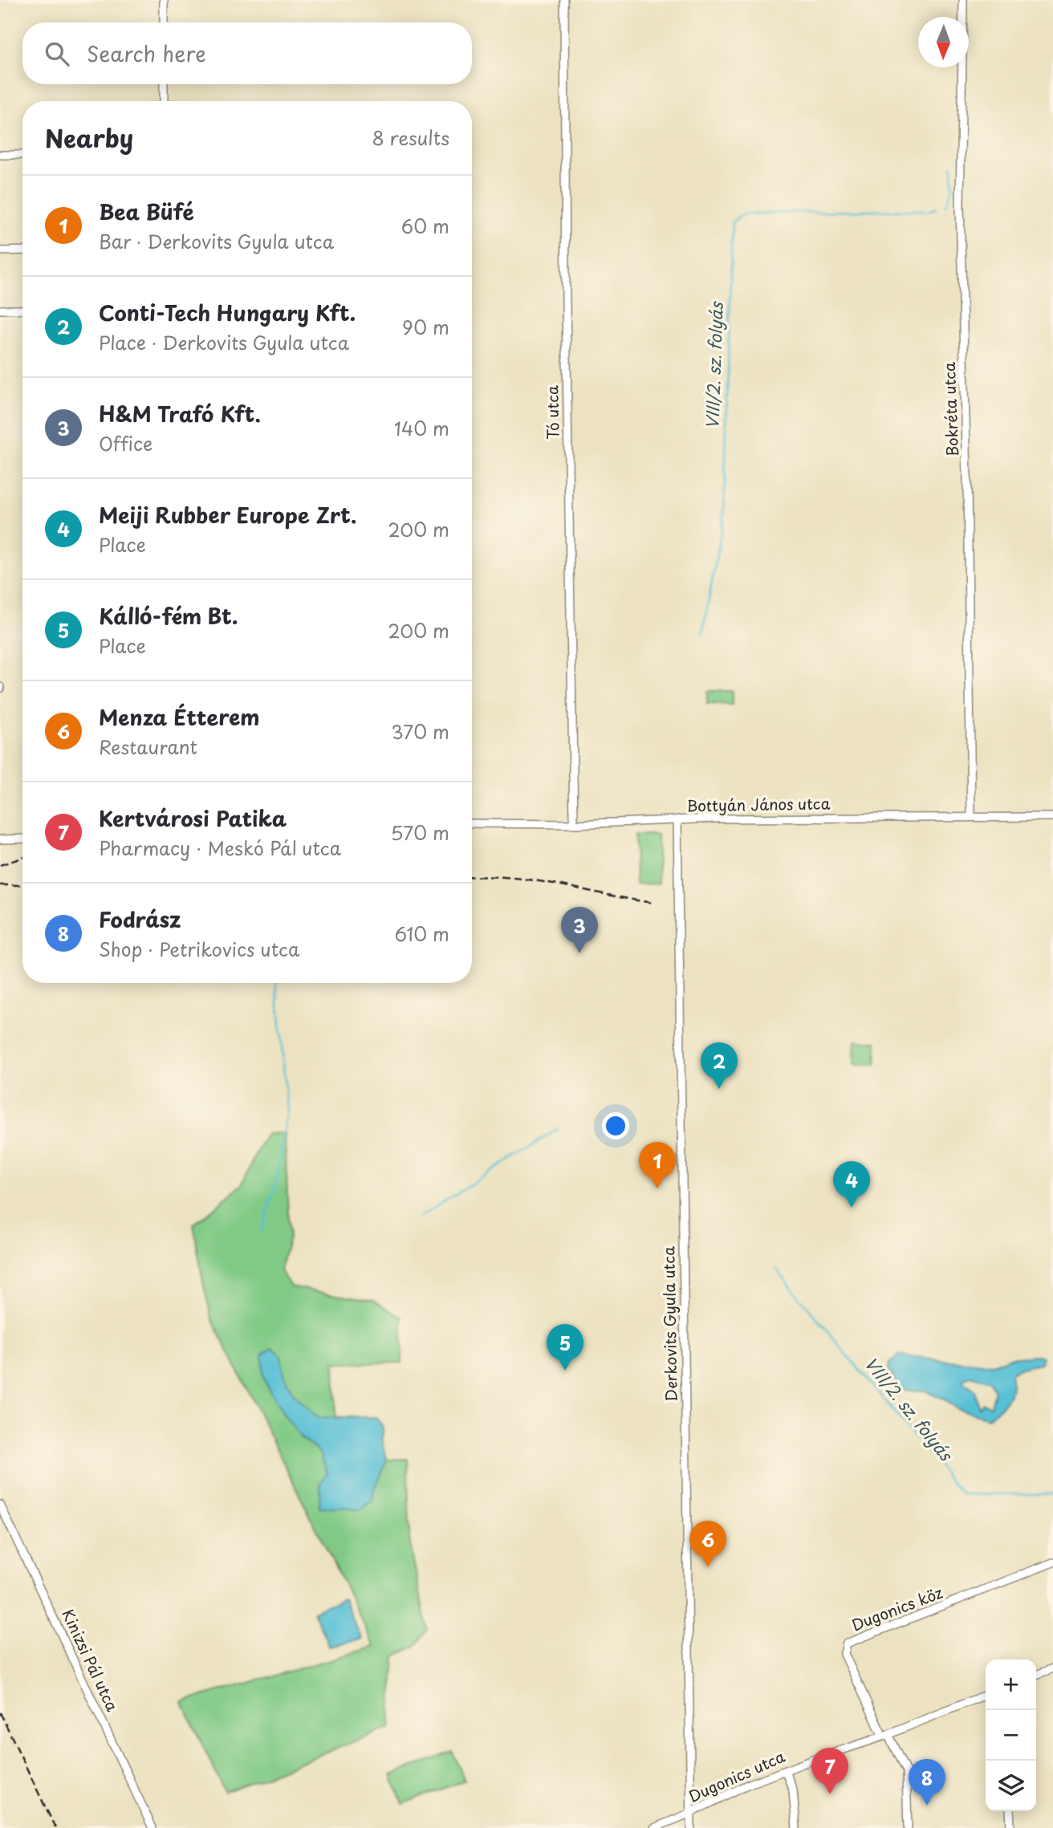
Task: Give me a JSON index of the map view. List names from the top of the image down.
{
  "streets": {
    "street": [
      "Bokréta utca",
      "Tó utca",
      "Bottyán János utca",
      "Derkovits Gyula utca",
      "Dugonics köz",
      "Kinizsi Pál utca",
      "Dugonics utca"
    ]
  },
  "crossings": [
    ["Bokréta utca", "Bottyán János utca"],
    ["Tó utca", "Bottyán János utca"],
    ["Bottyán János utca", "Derkovits Gyula utca"],
    ["Derkovits Gyula utca", "Dugonics utca"],
    ["Dugonics köz", "Dugonics utca"]
  ],
  "water": ["VIII/2. sz. folyás"],
  "north": "bottom",
  "page": {
    "search": "Search here",
    "heading": ["Nearby", "8 results"],
    "list": [
      {
        "mark": "1",
        "name": "Bea Büfé",
        "note": "Bar · Derkovits Gyula utca",
        "value": "60 m"
      },
      {
        "mark": "2",
        "name": "Conti-Tech Hungary Kft.",
        "note": "Place · Derkovits Gyula utca",
        "value": "90 m"
      },
      {
        "mark": "3",
        "name": "H&M Trafó Kft.",
        "note": "Office",
        "value": "140 m"
      },
      {
        "mark": "4",
        "name": "Meiji Rubber Europe Zrt.",
        "note": "Place",
        "value": "200 m"
      },
      {
        "mark": "5",
        "name": "Kálló-fém Bt.",
        "note": "Place",
        "value": "200 m"
      },
      {
        "mark": "6",
        "name": "Menza Étterem",
        "note": "Restaurant",
        "value": "370 m"
      },
      {
        "mark": "7",
        "name": "Kertvárosi Patika",
        "note": "Pharmacy · Meskó Pál utca",
        "value": "570 m"
      },
      {
        "mark": "8",
        "name": "Fodrász",
        "note": "Shop · Petrikovics utca",
        "value": "610 m"
      }
    ],
    "pins": [
      "3",
      "2",
      "1",
      "4",
      "5",
      "6",
      "7",
      "8"
    ],
    "map_buttons": ["+", "−"]
  }
}
